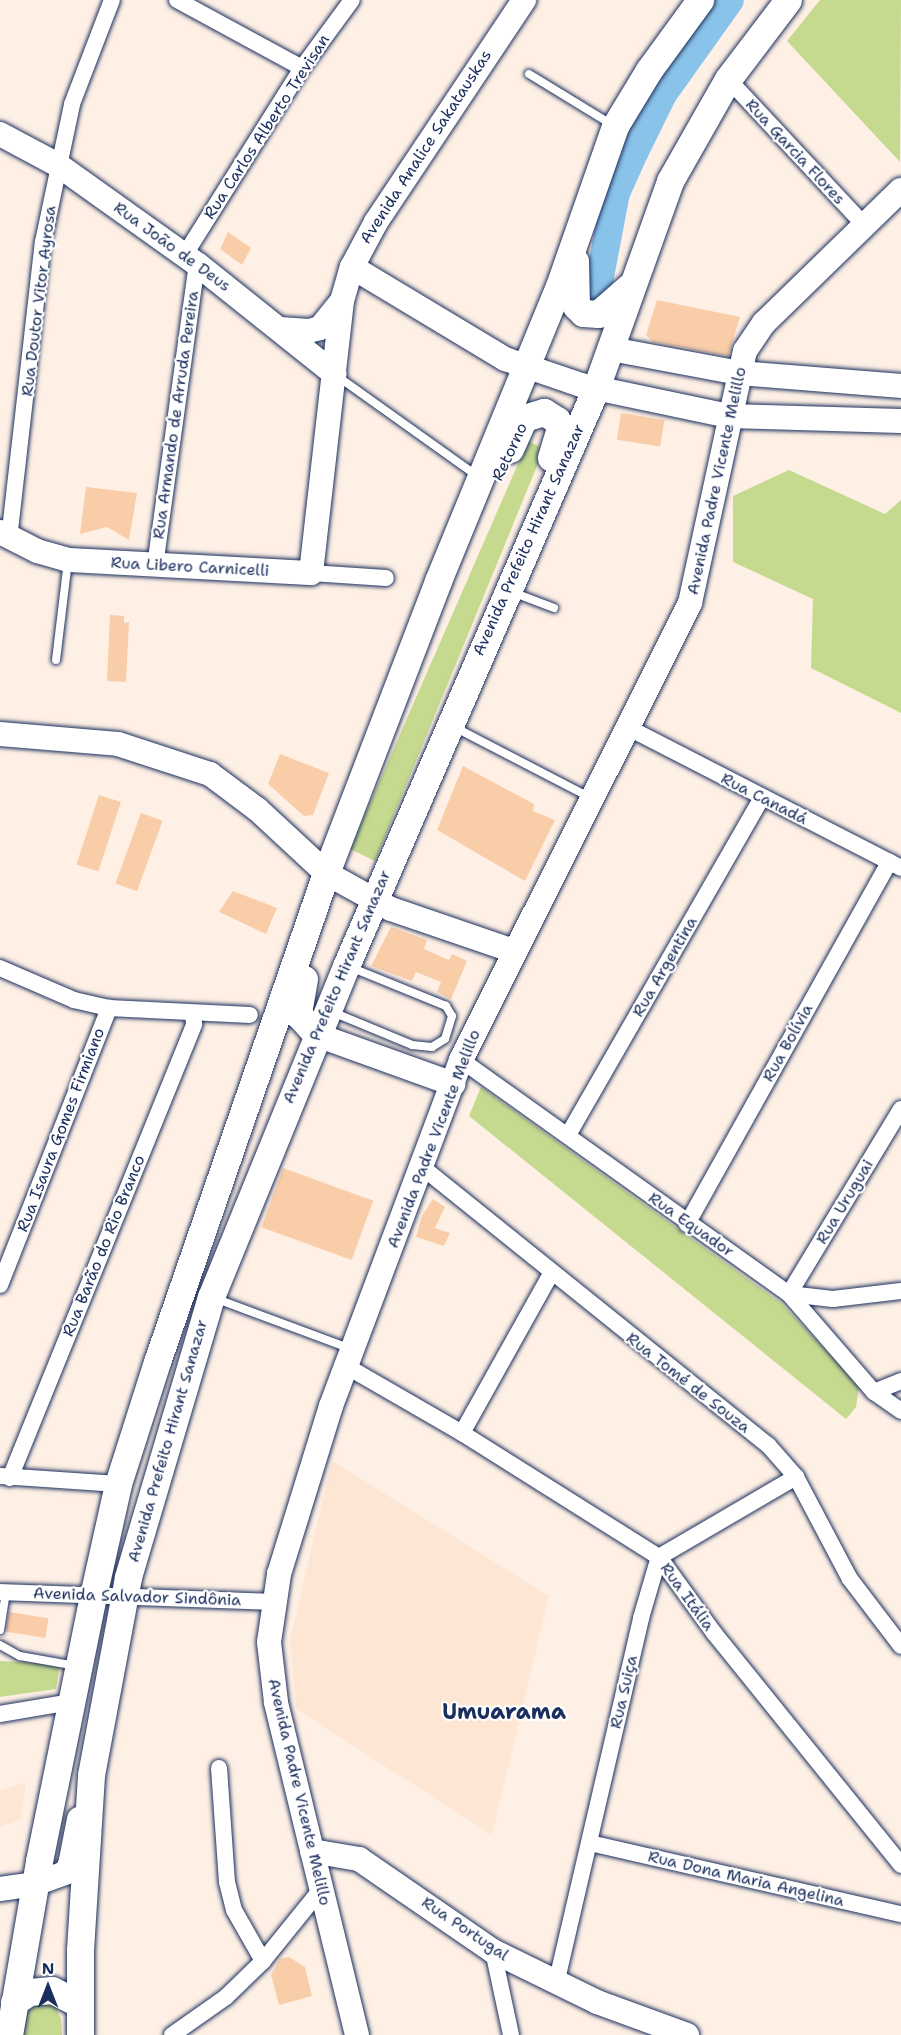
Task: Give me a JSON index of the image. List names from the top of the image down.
{
  "streets": {
    "main road": [
      "Avenida Analice Sakatauskas",
      "Rua João de Deus",
      "Retorno",
      "Avenida Padre Vicente Melillo",
      "Avenida Prefeito Hirant Sanazar",
      "Rua Libero Carnicelli",
      "Rua Portugal"
    ],
    "street": [
      "Rua Carlos Alberto Trevisan",
      "Rua Garcia Flores",
      "Rua Doutor Vitor Ayrosa",
      "Rua Armando de Arruda Pereira",
      "Rua Canadá",
      "Rua Argentina",
      "Rua Bolívia",
      "Rua Isaura Gomes Firmiano",
      "Rua Uruguai",
      "Rua Equador",
      "Rua Barão do Rio Branco",
      "Rua Tomé de Souza",
      "Avenida Salvador Sindônia",
      "Rua Itália",
      "Rua Suiça",
      "Rua Dona Maria Angelina"
    ]
  },
  "crossings": [
    ["Rua Carlos Alberto Trevisan", "Rua João de Deus"],
    ["Rua Carlos Alberto Trevisan", "Rua Armando de Arruda Pereira"],
    ["Avenida Analice Sakatauskas", "Rua João de Deus"],
    ["Avenida Analice Sakatauskas", "Rua Libero Carnicelli"],
    ["Rua Garcia Flores", "Avenida Padre Vicente Melillo"],
    ["Rua Garcia Flores", "Avenida Prefeito Hirant Sanazar"],
    ["Rua João de Deus", "Rua Doutor Vitor Ayrosa"],
    ["Rua João de Deus", "Rua Armando de Arruda Pereira"],
    ["Rua Doutor Vitor Ayrosa", "Rua Libero Carnicelli"],
    ["Rua Armando de Arruda Pereira", "Rua Libero Carnicelli"],
    ["Retorno", "Avenida Prefeito Hirant Sanazar"],
    ["Avenida Padre Vicente Melillo", "Rua Canadá"],
    ["Avenida Padre Vicente Melillo", "Rua Equador"],
    ["Avenida Padre Vicente Melillo", "Rua Tomé de Souza"],
    ["Avenida Padre Vicente Melillo", "Avenida Salvador Sindônia"],
    ["Avenida Padre Vicente Melillo", "Rua Itália"],
    ["Avenida Padre Vicente Melillo", "Rua Portugal"],
    ["Avenida Prefeito Hirant Sanazar", "Avenida Salvador Sindônia"],
    ["Rua Canadá", "Rua Argentina"],
    ["Rua Canadá", "Rua Bolívia"],
    ["Rua Argentina", "Rua Equador"],
    ["Rua Bolívia", "Rua Equador"],
    ["Rua Uruguai", "Rua Equador"],
    ["Rua Itália", "Rua Suiça"],
    ["Rua Suiça", "Rua Dona Maria Angelina"],
    ["Rua Suiça", "Rua Portugal"]
  ],
  "districts": ["Umuarama"],
  "north": "top"
}
